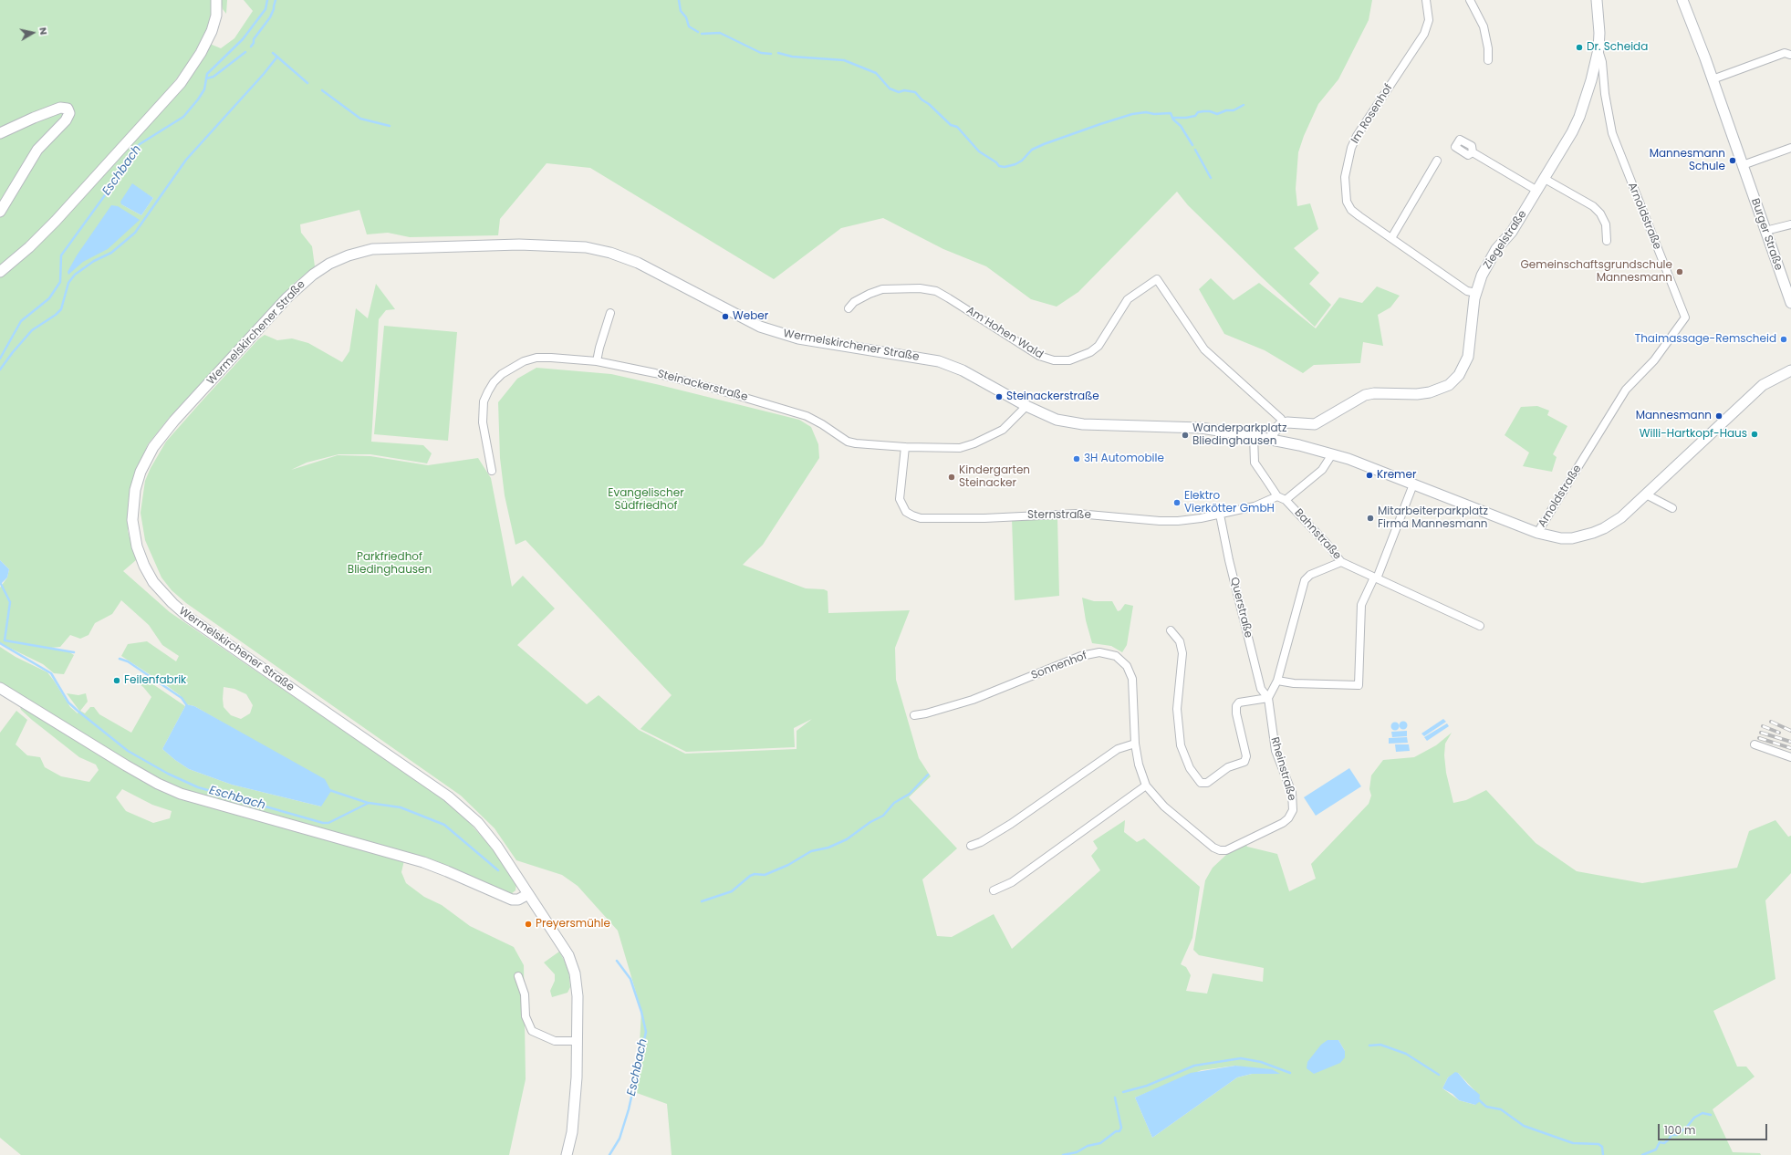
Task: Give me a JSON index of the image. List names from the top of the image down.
{
  "streets": {
    "main road": ["Burger Straße", "Ziegelstraße", "Wermelskirchener Straße"],
    "street": [
      "Im Rosenhof",
      "Arnoldstraße",
      "Am Hohen Wald",
      "Steinackerstraße",
      "Sternstraße",
      "Bahnstraße",
      "Querstraße",
      "Sonnenhof",
      "Rheinstraße"
    ]
  },
  "crossings": [
    ["Im Rosenhof", "Ziegelstraße"],
    ["Arnoldstraße", "Ziegelstraße"],
    ["Arnoldstraße", "Wermelskirchener Straße"],
    ["Ziegelstraße", "Am Hohen Wald"],
    ["Wermelskirchener Straße", "Steinackerstraße"],
    ["Steinackerstraße", "Sternstraße"],
    ["Sternstraße", "Bahnstraße"],
    ["Sternstraße", "Querstraße"],
    ["Querstraße", "Rheinstraße"],
    ["Sonnenhof", "Rheinstraße"]
  ],
  "water": ["Eschbach"],
  "parks": ["Evangelischer Südfriedhof", "Parkfriedhof Bliedinghausen"],
  "places": [
    "Dr. Scheida",
    "Mannesmann Schule",
    "Gemeinschaftsgrundschule Mannesmann",
    "Weber",
    "Thaimassage-Remscheid",
    "Steinackerstraße",
    "Mannesmann",
    "Willi-Hartkopf-Haus",
    "Wanderparkplatz Bliedinghausen",
    "3H Automobile",
    "Kremer",
    "Kindergarten Steinacker",
    "Elektro Vierkötter GmbH",
    "Mitarbeiterparkplatz Firma Mannesmann",
    "Feilenfabrik",
    "Preyersmühle"
  ],
  "scale_bar": "100 m",
  "north": "right"
}
